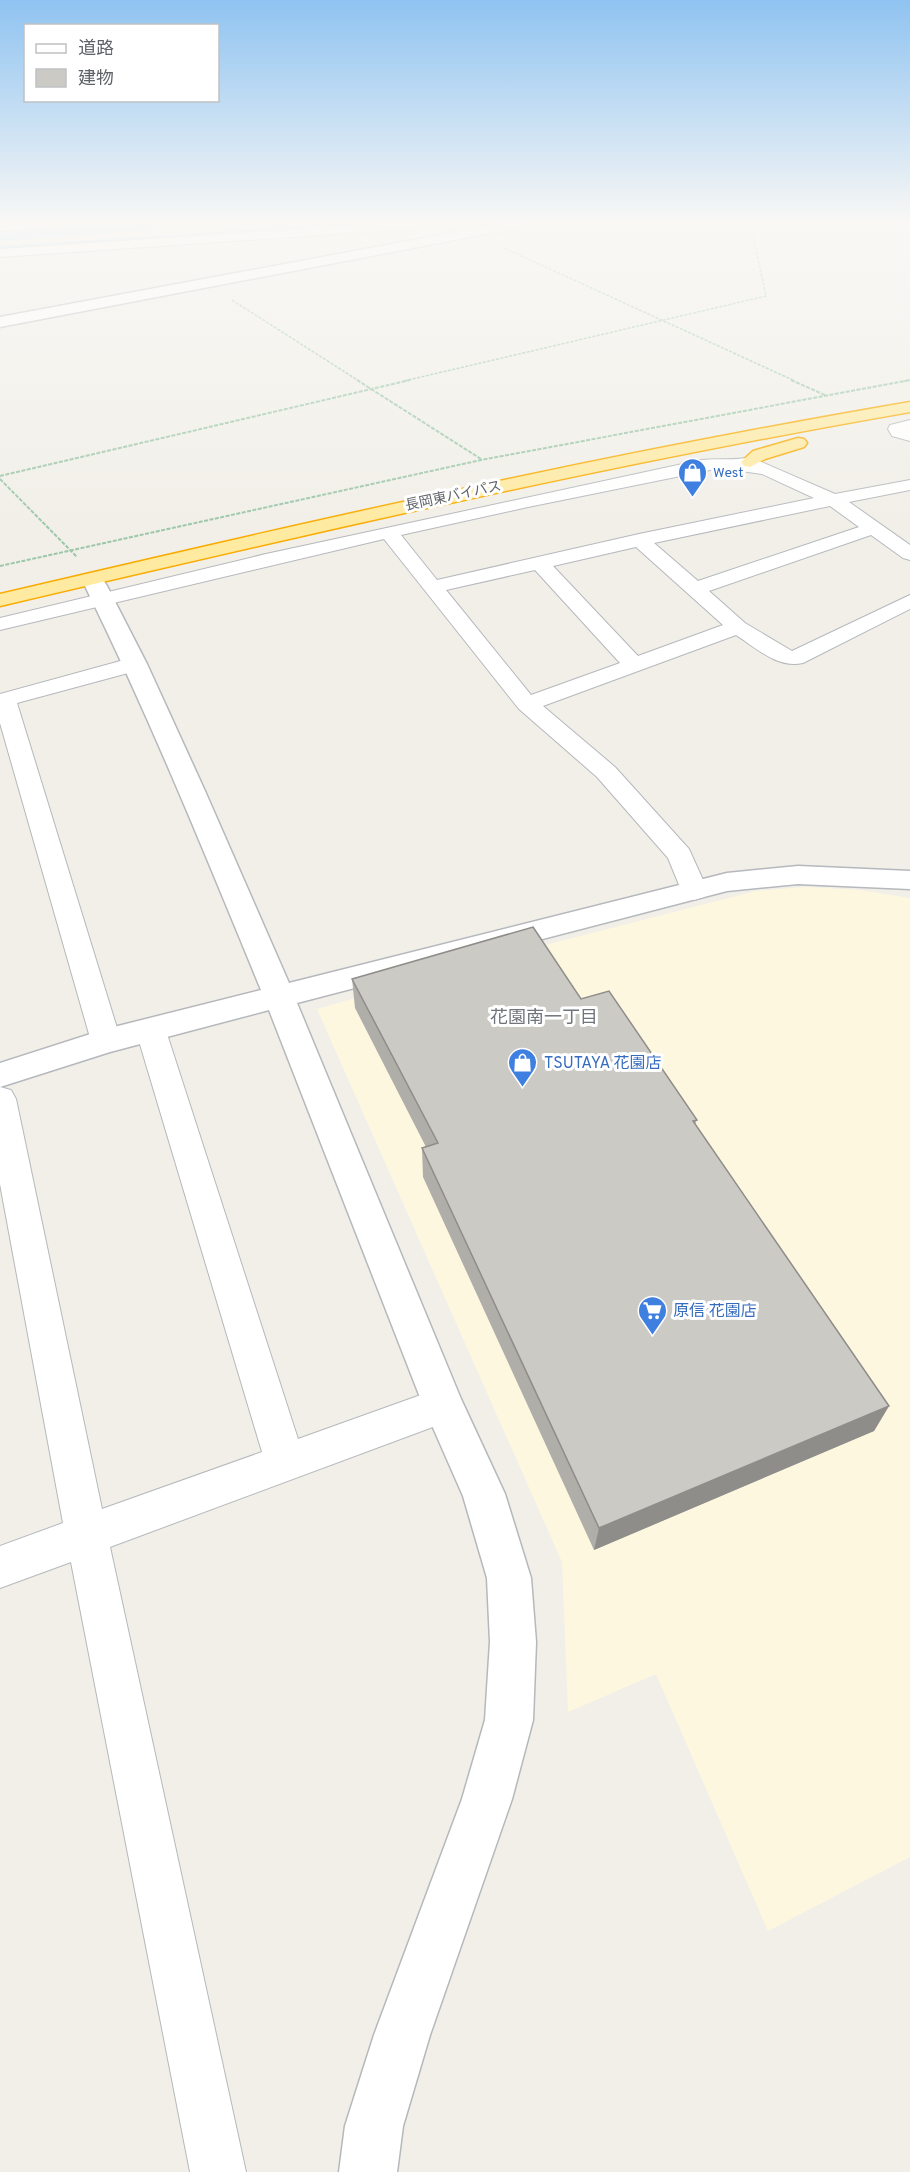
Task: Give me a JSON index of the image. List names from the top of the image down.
{
  "streets": {
    "highway": ["長岡東バイパス"]
  },
  "districts": ["花園南一丁目"],
  "places": {
    "shop": ["West", "TSUTAYA 花園店"],
    "supermarket": ["原信 花園店"]
  },
  "legend": ["道路", "建物"]
}
